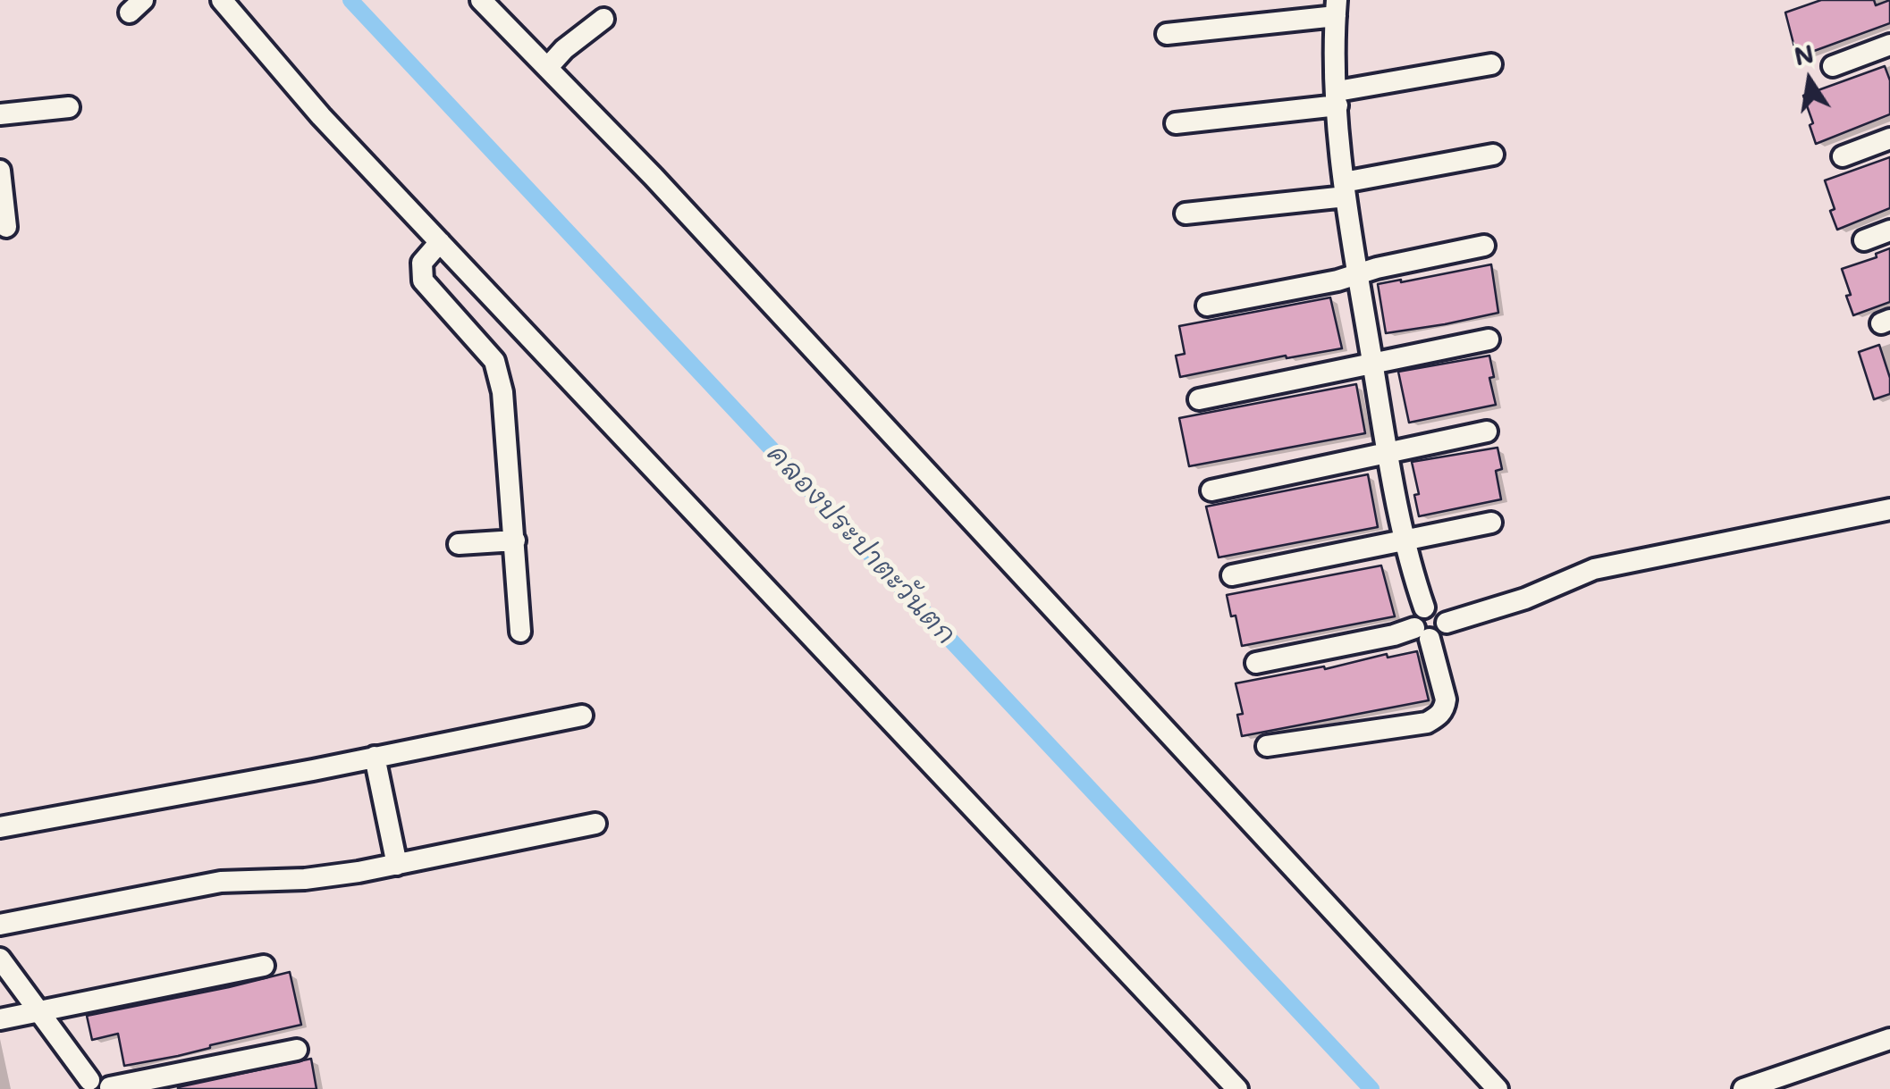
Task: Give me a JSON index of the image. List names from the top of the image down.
{
  "water": ["คลองประปาตะวันตก"],
  "north": "top"
}
